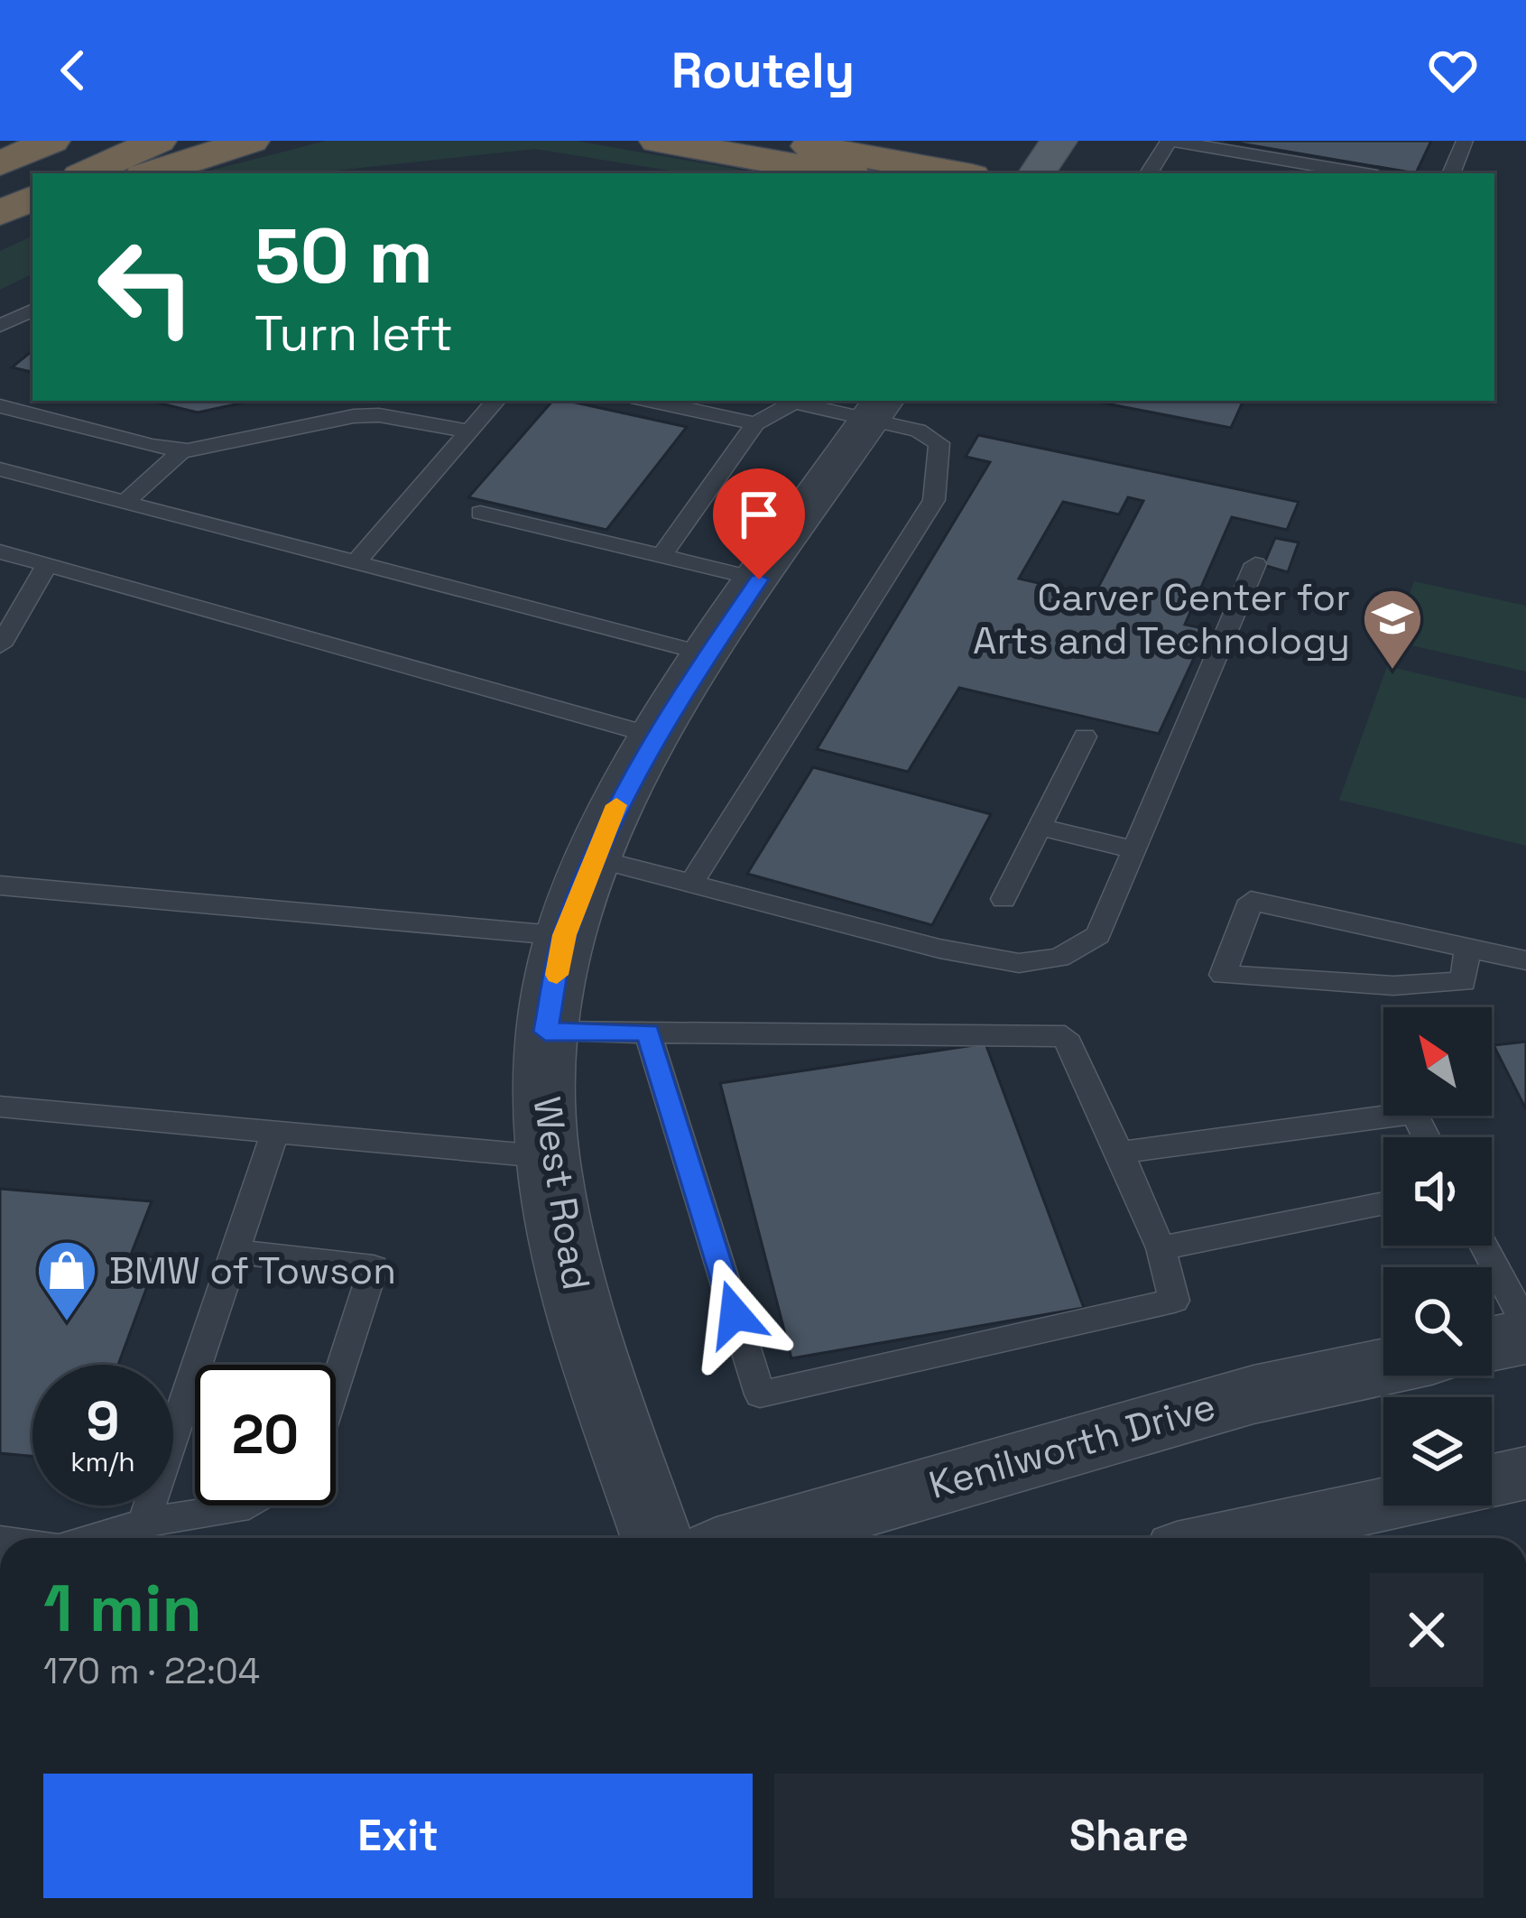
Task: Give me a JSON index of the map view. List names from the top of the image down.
{
  "streets": {
    "street": ["West Road", "Kenilworth Drive"]
  },
  "places": {
    "school or university": ["Carver Center for Arts and Technology"],
    "shop": ["BMW of Towson"]
  },
  "north": "top left",
  "page": {
    "header": "Routely",
    "turn": ["50 m", "Turn left"],
    "speed": "9 km/h",
    "limit": "20",
    "heading": ["1 min", "170 m · 22:04"],
    "buttons": ["Exit", "Share"]
  }
}
